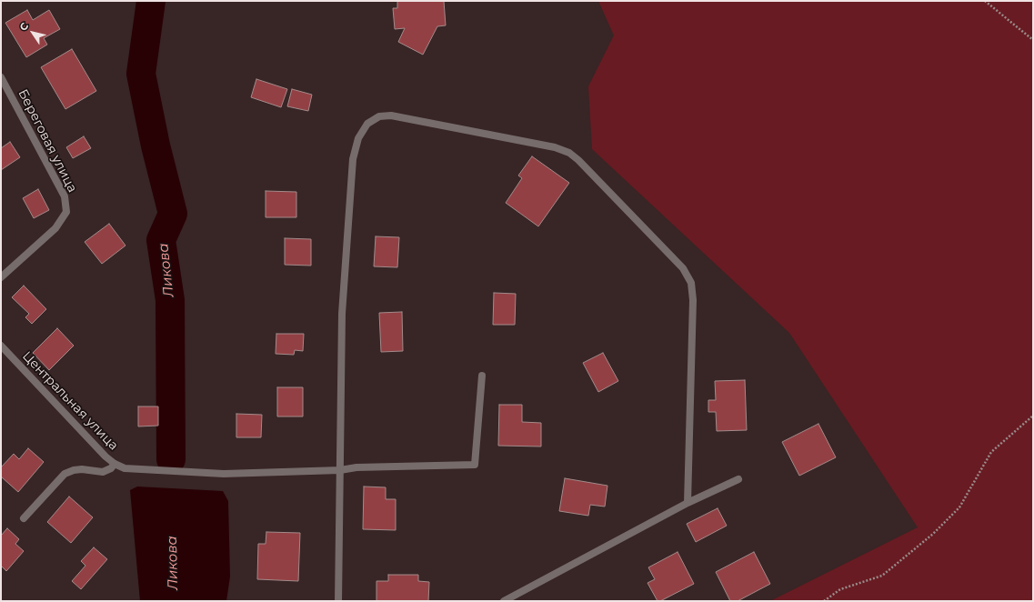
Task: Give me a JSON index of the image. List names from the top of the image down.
{
  "streets": {
    "street": ["Береговая улица", "Центральная улица"]
  },
  "water": ["Ликова"],
  "north": "top left"
}
